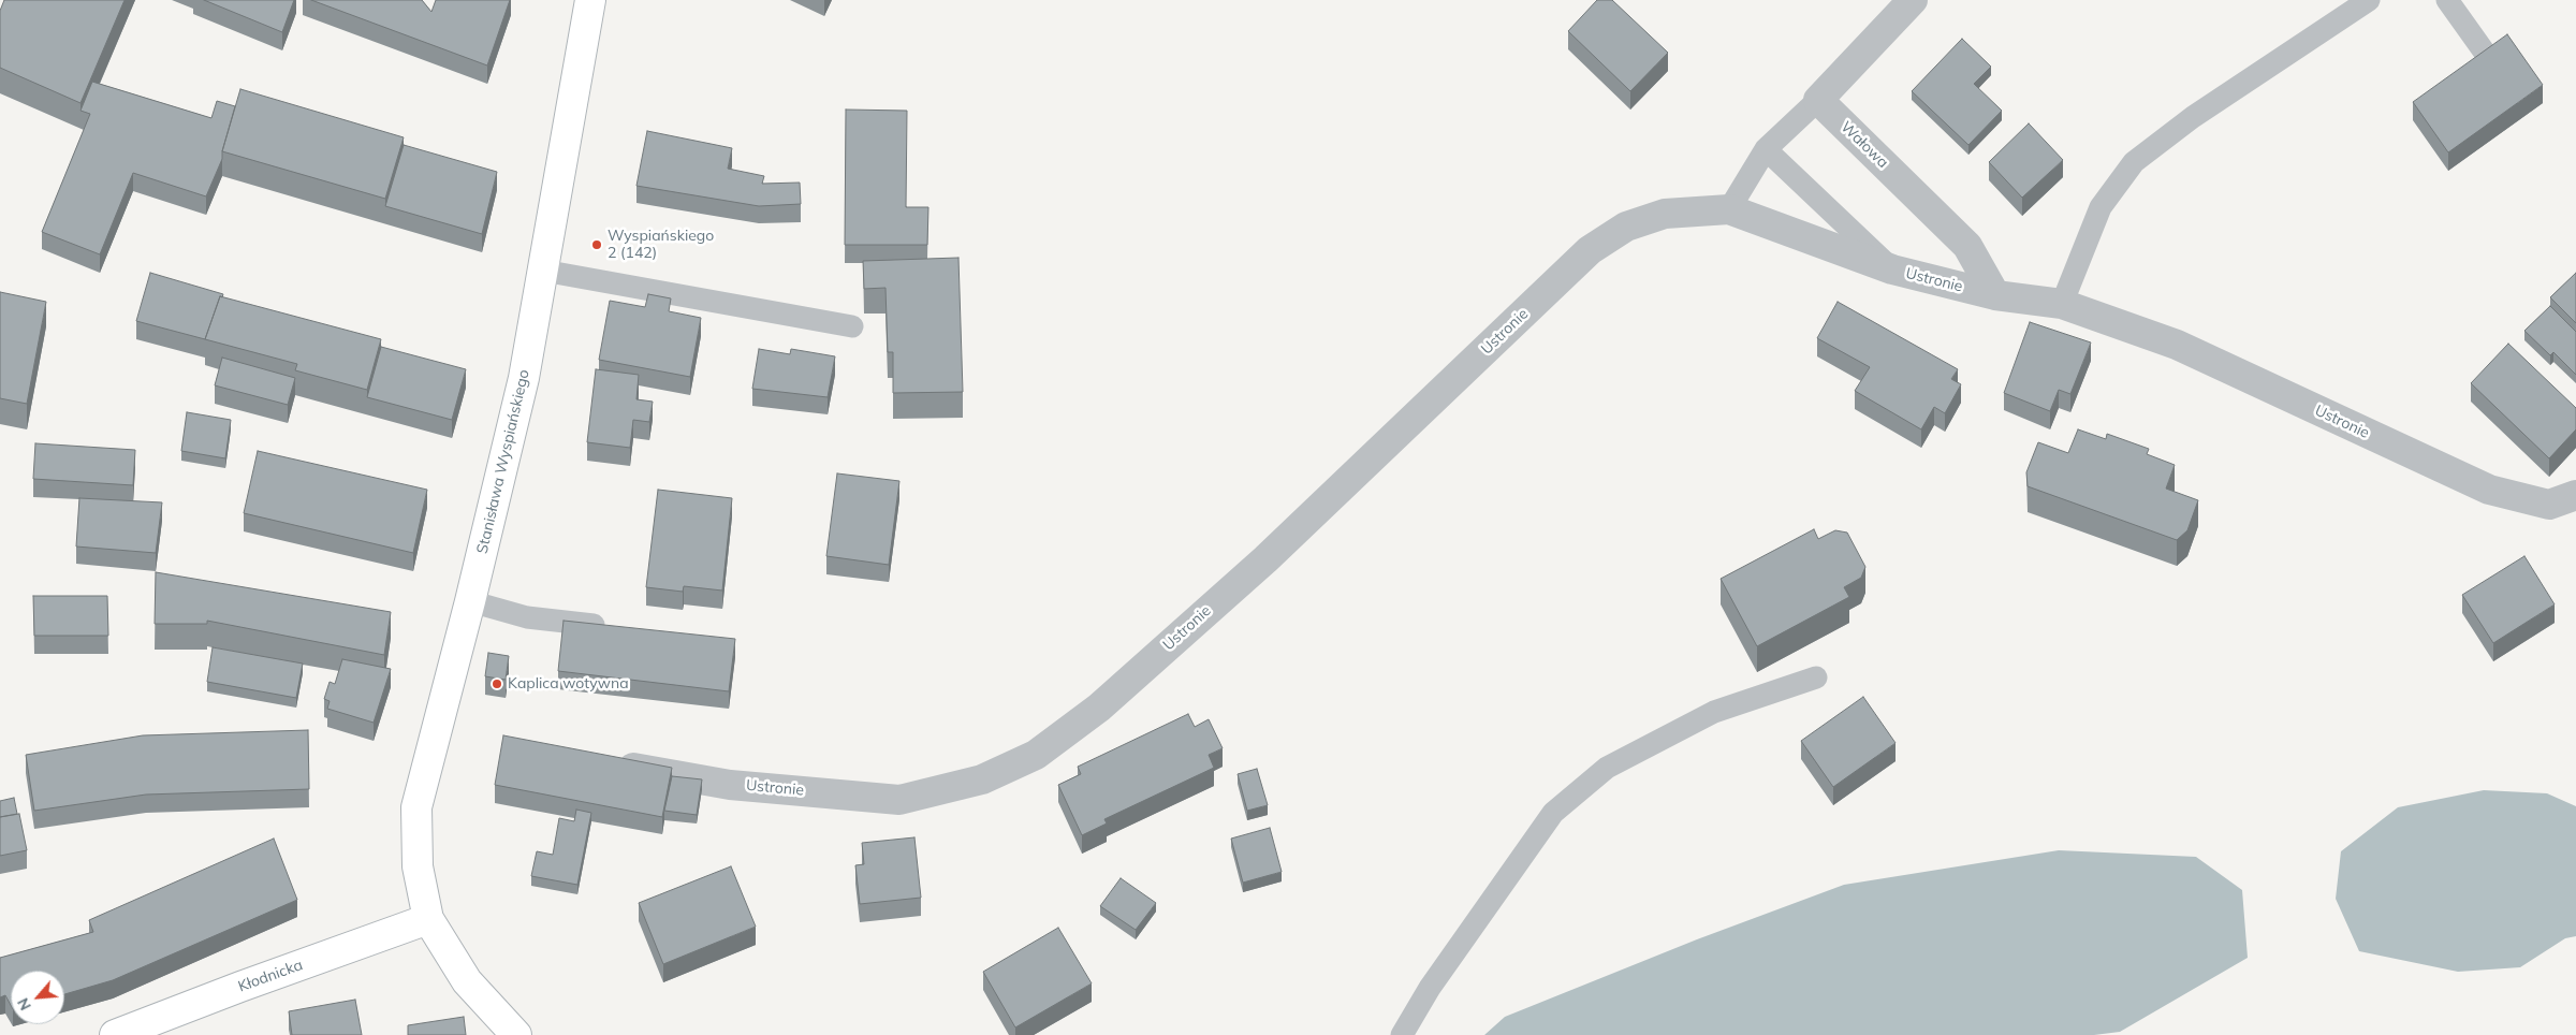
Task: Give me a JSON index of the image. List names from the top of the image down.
{
  "streets": {
    "main road": ["Stanisława Wyspiańskiego", "Kłodnicka"],
    "street": ["Wałowa", "Ustronie"]
  },
  "crossings": [
    ["Wałowa", "Ustronie"],
    ["Stanisława Wyspiańskiego", "Kłodnicka"]
  ],
  "places": ["Wyspiańskiego 2 (142)", "Kaplica wotywna"],
  "north": "bottom left"
}
